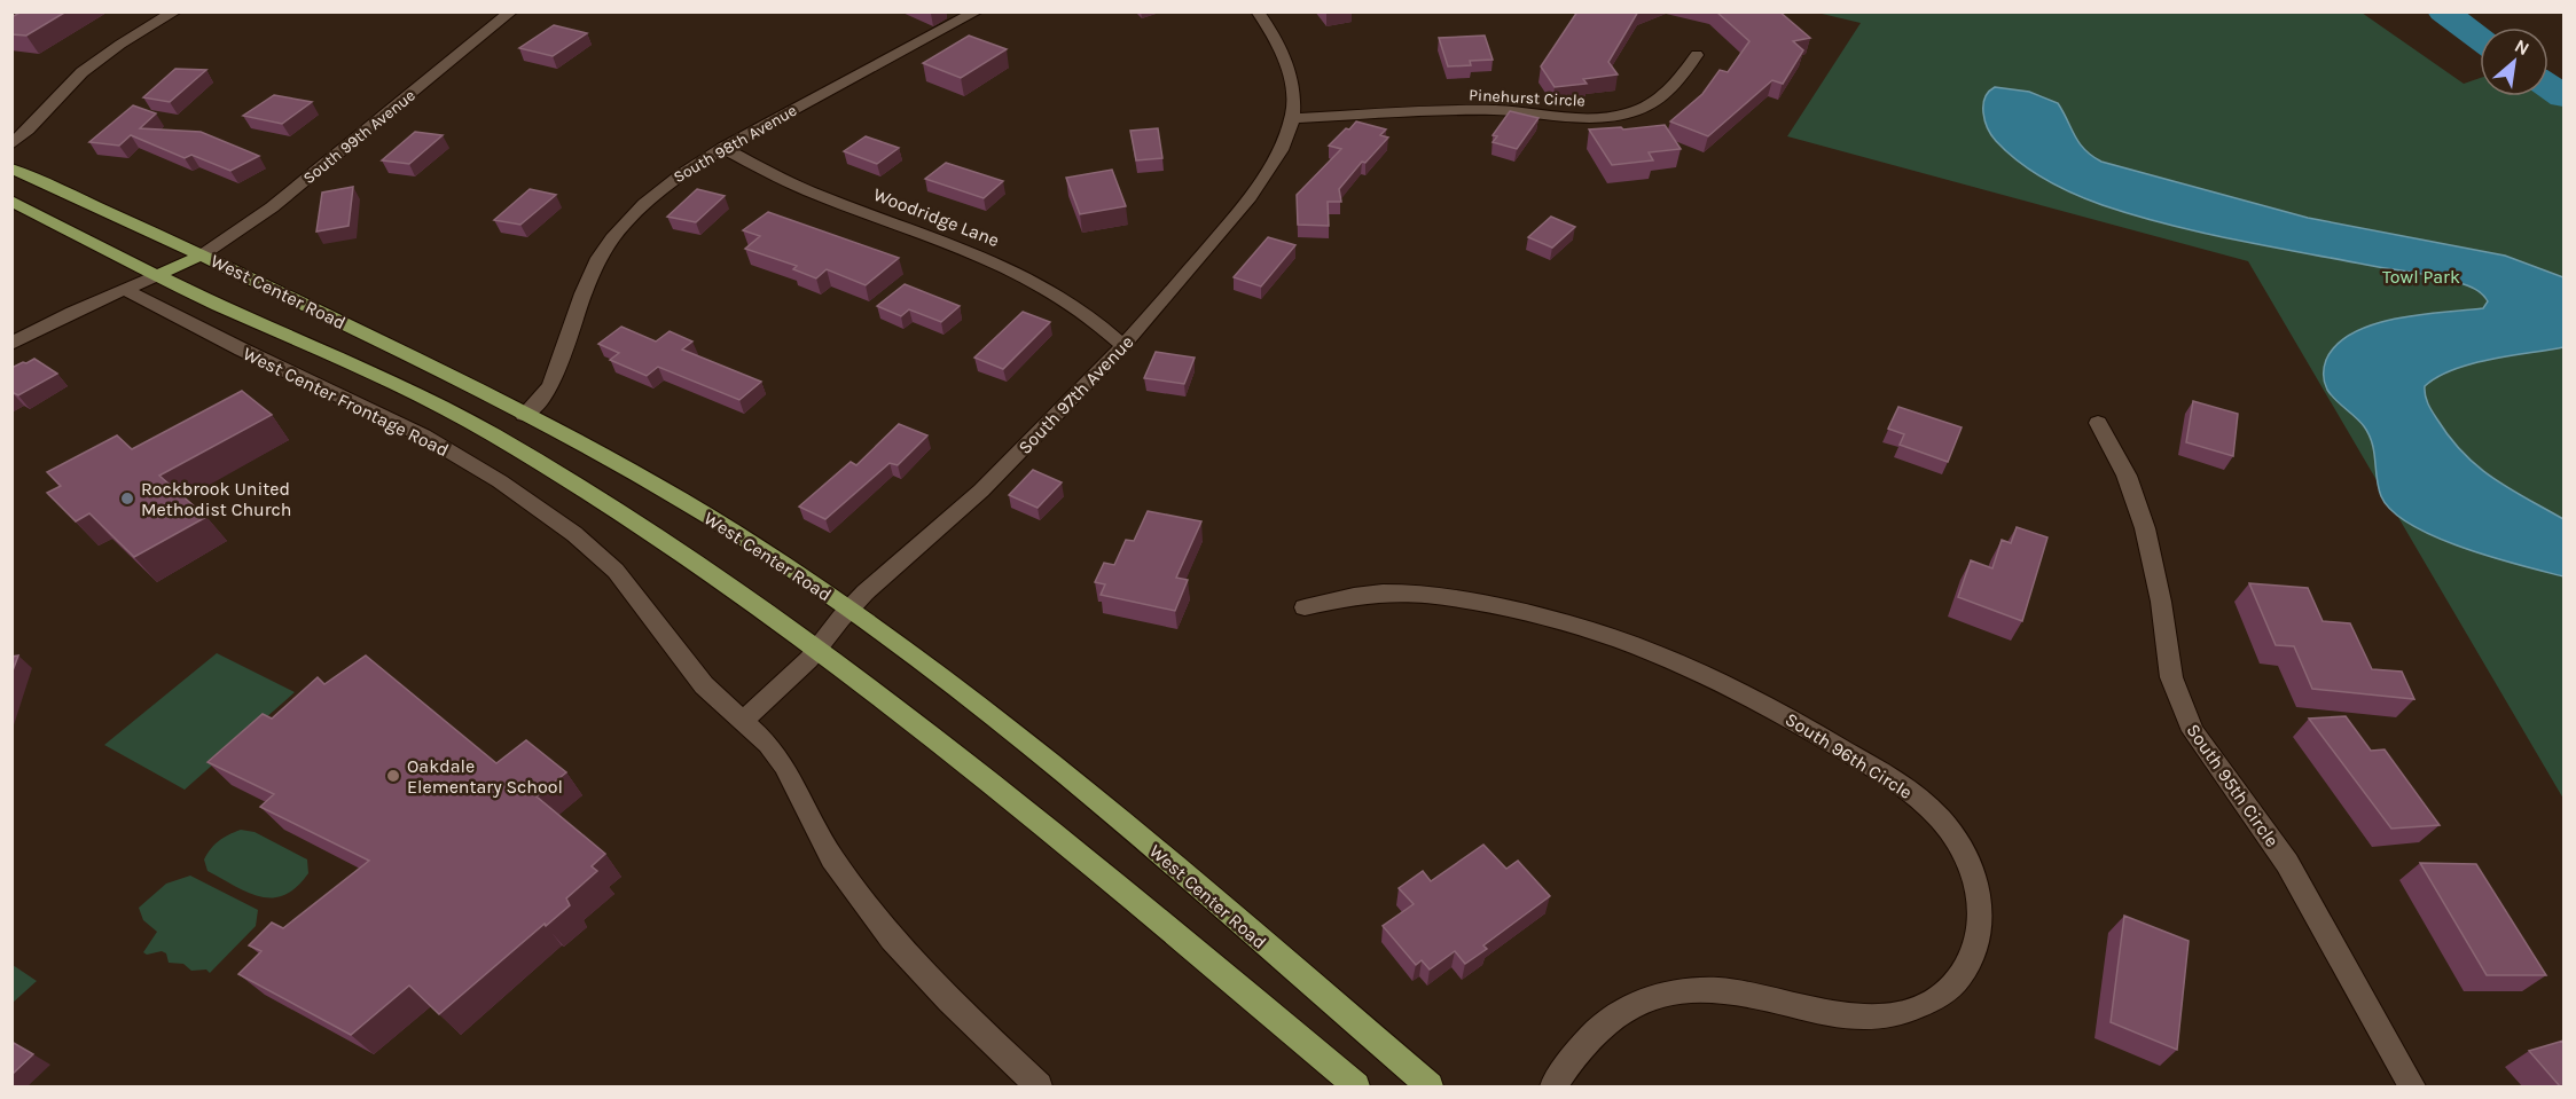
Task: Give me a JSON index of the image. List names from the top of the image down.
{
  "streets": {
    "main road": ["West Center Road"],
    "street": [
      "Pinehurst Circle",
      "South 99th Avenue",
      "South 98th Avenue",
      "Woodridge Lane",
      "South 97th Avenue",
      "West Center Frontage Road",
      "South 96th Circle",
      "South 95th Circle"
    ]
  },
  "crossings": [
    ["Pinehurst Circle", "South 97th Avenue"],
    ["South 99th Avenue", "West Center Road"],
    ["South 98th Avenue", "Woodridge Lane"],
    ["South 98th Avenue", "West Center Road"],
    ["Woodridge Lane", "South 97th Avenue"],
    ["West Center Road", "South 97th Avenue"],
    ["South 97th Avenue", "West Center Frontage Road"]
  ],
  "parks": ["Towl Park"],
  "places": ["Rockbrook United Methodist Church", "Oakdale Elementary School"],
  "north": "top right"
}
